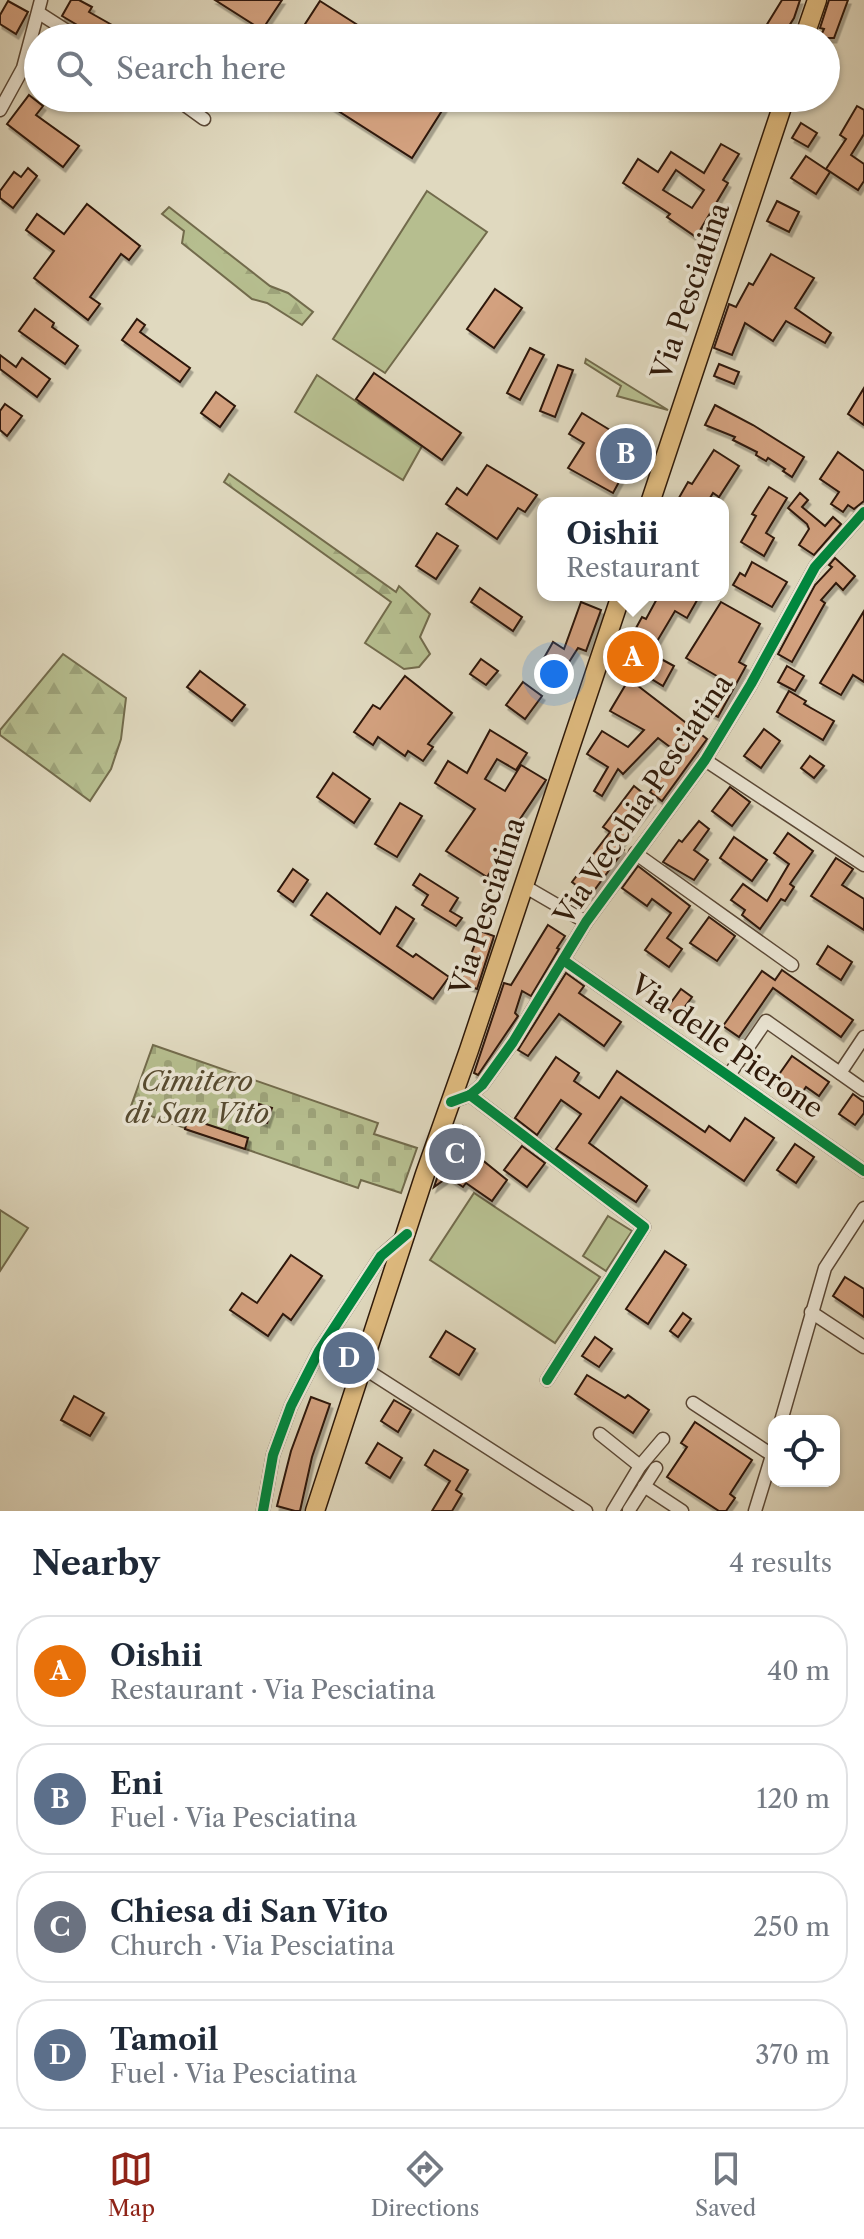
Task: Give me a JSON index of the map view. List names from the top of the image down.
{
  "streets": {
    "main road": ["Via Pesciatina"],
    "street": ["Via Vecchia Pesciatina", "Via delle Pierone"]
  },
  "crossings": [
    ["Via Pesciatina", "Via Vecchia Pesciatina"],
    ["Via Vecchia Pesciatina", "Via delle Pierone"]
  ],
  "parks": ["Cimitero di San Vito"],
  "page": {
    "search": "Search here",
    "pins": [
      "B",
      "A",
      "C",
      "D"
    ],
    "popup": ["Oishii", "Restaurant"],
    "heading": ["Nearby", "4 results"],
    "list": [
      {
        "mark": "A",
        "name": "Oishii",
        "note": "Restaurant · Via Pesciatina",
        "value": "40 m"
      },
      {
        "mark": "B",
        "name": "Eni",
        "note": "Fuel · Via Pesciatina",
        "value": "120 m"
      },
      {
        "mark": "C",
        "name": "Chiesa di San Vito",
        "note": "Church · Via Pesciatina",
        "value": "250 m"
      },
      {
        "mark": "D",
        "name": "Tamoil",
        "note": "Fuel · Via Pesciatina",
        "value": "370 m"
      }
    ],
    "nav": ["Map", "Directions", "Saved"]
  }
}
